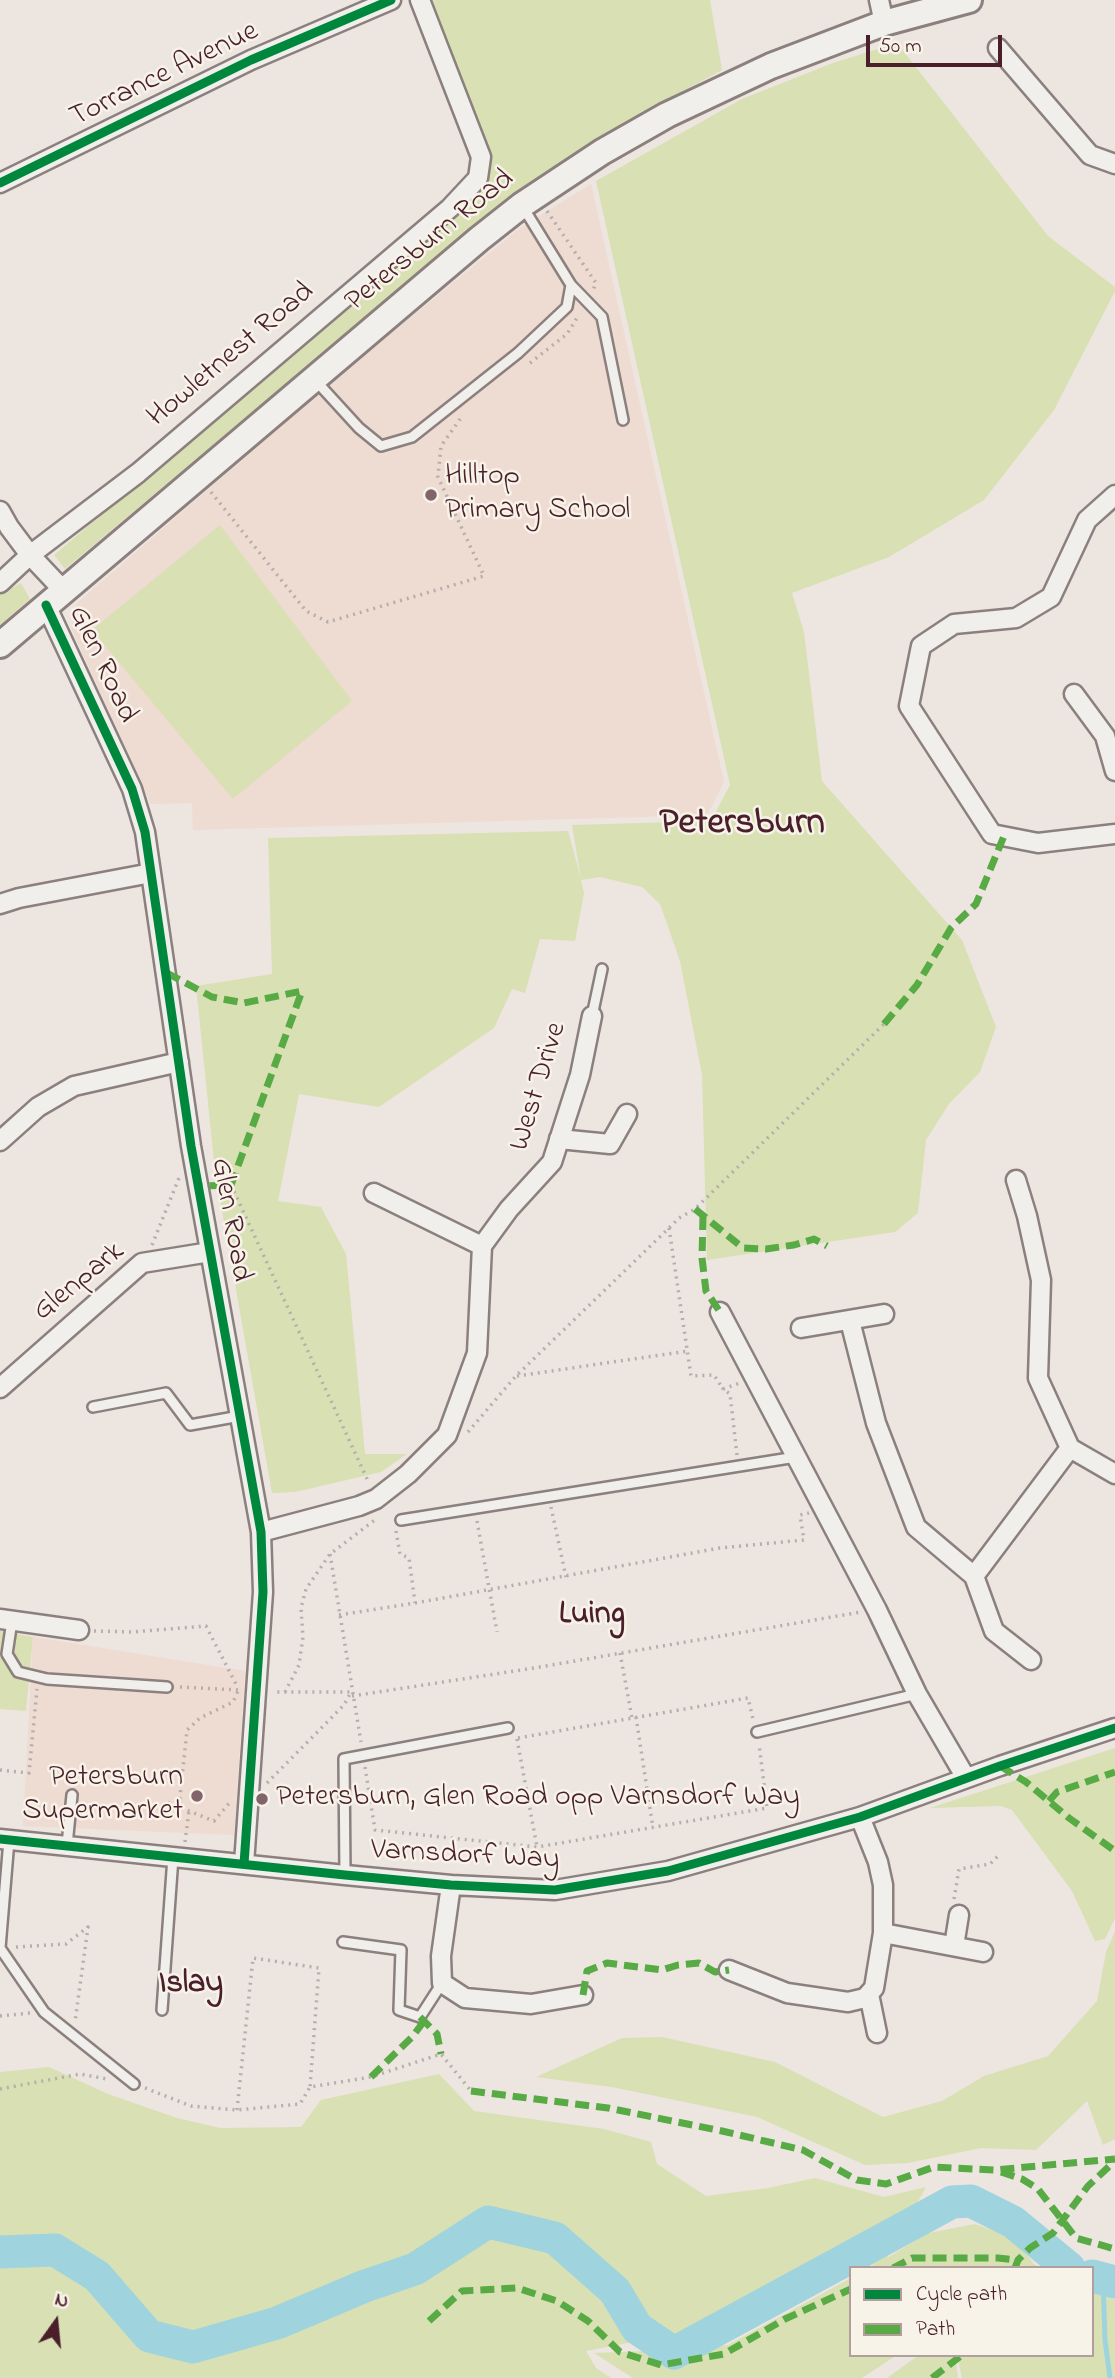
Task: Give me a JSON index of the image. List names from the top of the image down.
{
  "streets": {
    "main road": ["Petersburn Road"],
    "street": [
      "Torrance Avenue",
      "Howletnest Road",
      "Glen Road",
      "West Drive",
      "Glenpark",
      "Varnsdorf Way"
    ]
  },
  "crossings": [
    ["Petersburn Road", "Glen Road"],
    ["Howletnest Road", "Glen Road"],
    ["Glen Road", "Glenpark"],
    ["Glen Road", "Varnsdorf Way"]
  ],
  "districts": ["Petersburn", "Luing", "Islay"],
  "places": ["Hilltop Primary School", "Petersburn Supermarket", "Petersburn, Glen Road opp Varnsdorf Way"],
  "legend": ["Cycle path", "Path"],
  "scale_bar": "50 m",
  "north": "top"
}
